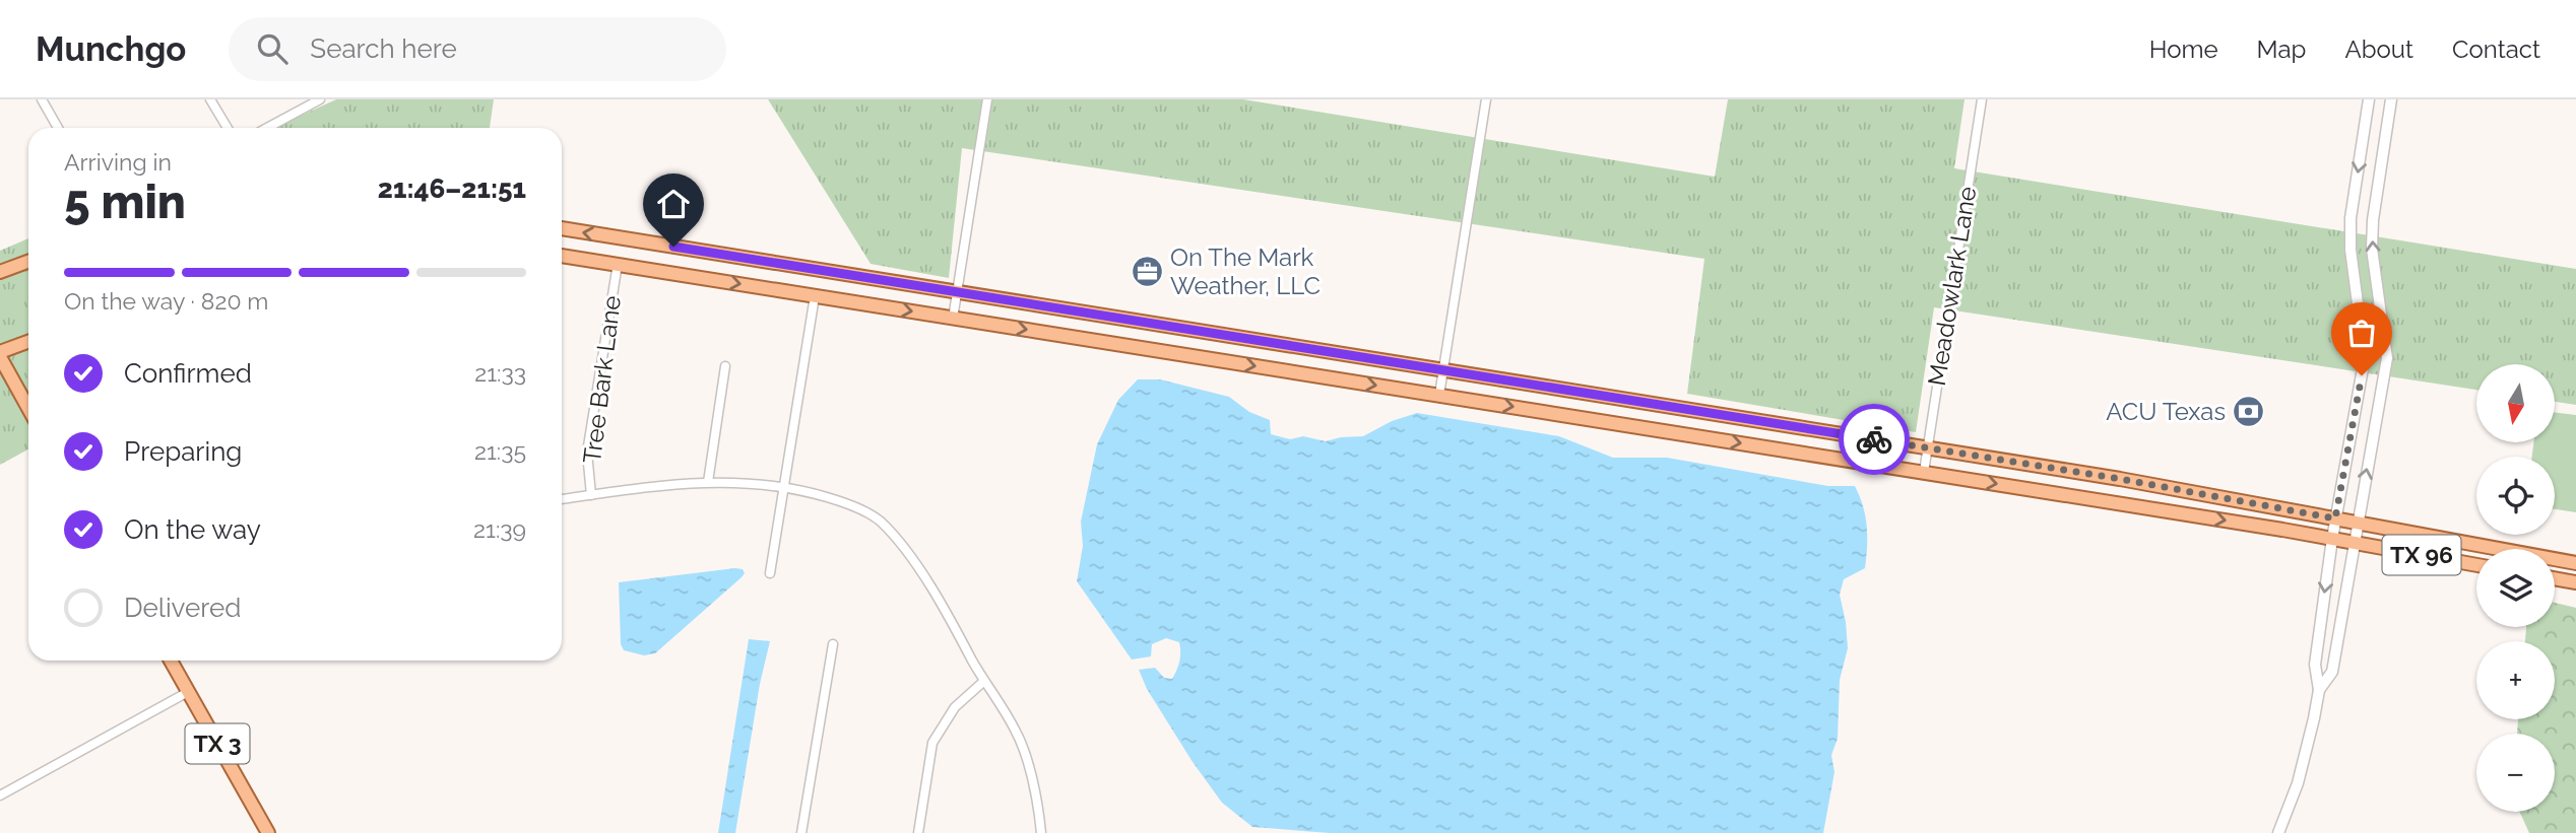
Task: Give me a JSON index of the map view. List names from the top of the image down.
{
  "streets": {
    "main road": ["TX 96", "TX 3"],
    "street": ["Meadowlark Lane", "Tree Bark Lane"]
  },
  "crossings": [
    ["Meadowlark Lane", "TX 96"],
    ["Tree Bark Lane", "TX 96"]
  ],
  "places": {
    "office": ["On The Mark Weather, LLC"],
    "bank": ["ACU Texas"]
  },
  "north": "bottom",
  "page": {
    "header": "Munchgo",
    "search": "Search here",
    "nav": [
      "Home",
      "Map",
      "About",
      "Contact"
    ],
    "heading": ["5 min", "Arriving in", "21:46–21:51"],
    "bar": "On the way · 820 m",
    "list": [
      ["Confirmed", "21:33"],
      ["Preparing", "21:35"],
      ["On the way", "21:39"],
      "Delivered"
    ],
    "map_buttons": ["+", "−"]
  }
}
